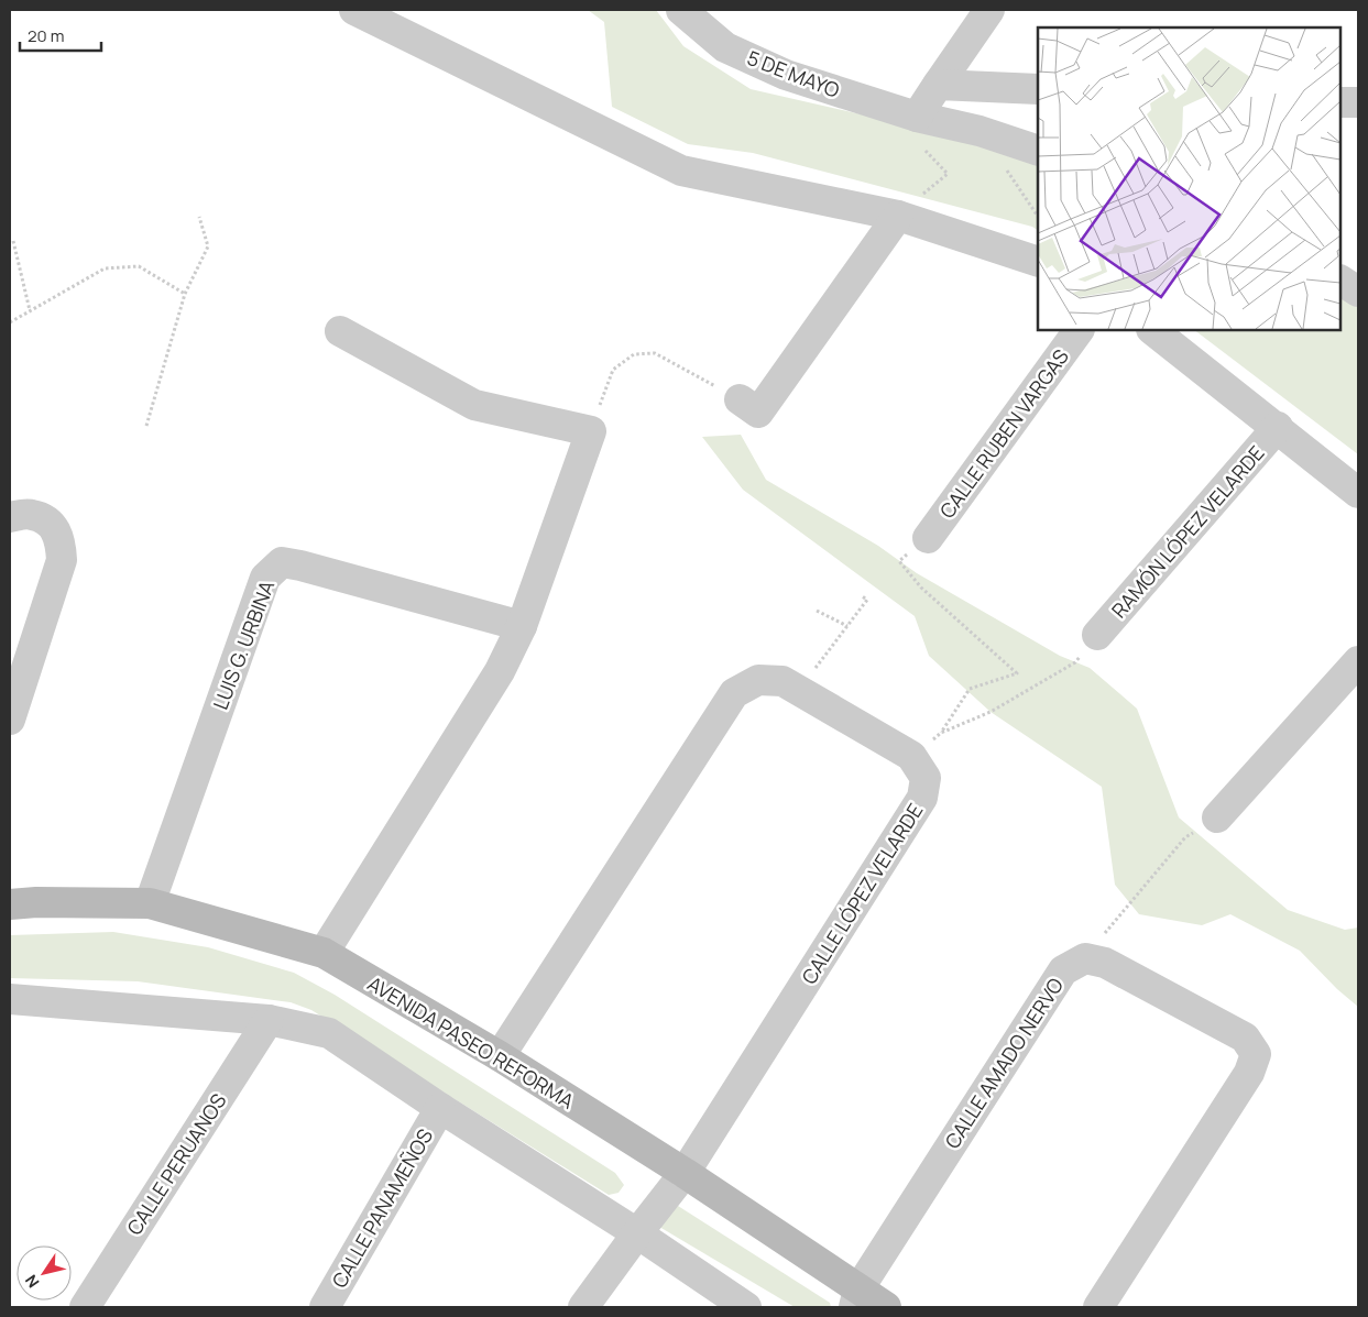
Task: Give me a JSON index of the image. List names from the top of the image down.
{
  "streets": {
    "main road": ["AVENIDA PASEO REFORMA"],
    "street": [
      "5 DE MAYO",
      "CALLE RUBEN VARGAS",
      "RAMÓN LÓPEZ VELARDE",
      "LUIS G. URBINA",
      "CALLE LÓPEZ VELARDE",
      "CALLE AMADO NERVO",
      "CALLE PERUANOS",
      "CALLE PANAMEÑOS"
    ]
  },
  "crossings": [
    ["LUIS G. URBINA", "AVENIDA PASEO REFORMA"],
    ["CALLE LÓPEZ VELARDE", "AVENIDA PASEO REFORMA"],
    ["AVENIDA PASEO REFORMA", "CALLE AMADO NERVO"]
  ],
  "scale_bar": "20 m",
  "north": "bottom left"
}
